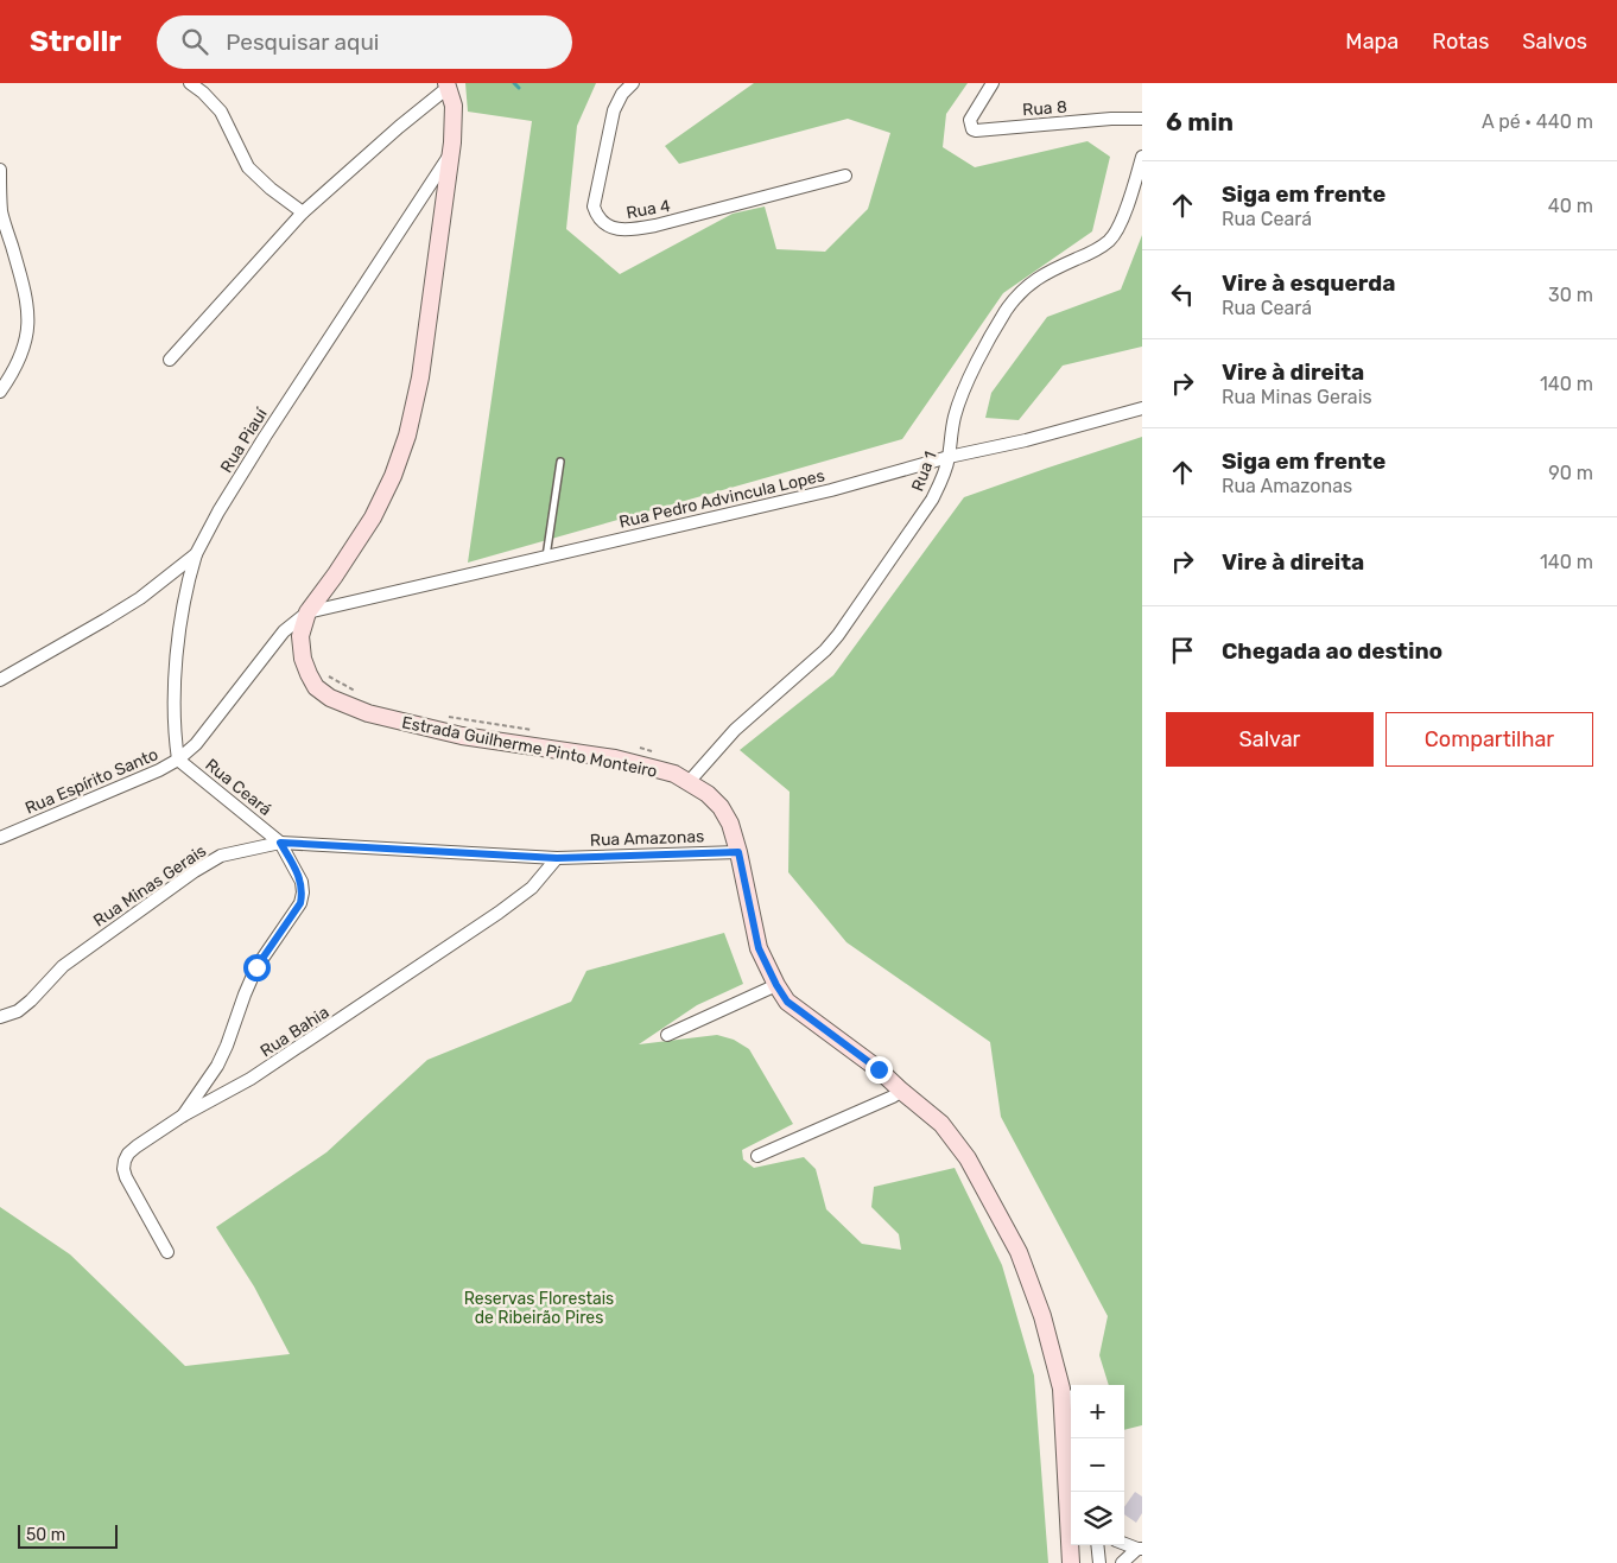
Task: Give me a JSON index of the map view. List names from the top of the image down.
{
  "streets": {
    "main road": ["Estrada Guilherme Pinto Monteiro"],
    "street": [
      "Rua 8",
      "Rua 4",
      "Rua Piauí",
      "Rua 1",
      "Rua Pedro Advincula Lopes",
      "Rua Espírito Santo",
      "Rua Ceará",
      "Rua Amazonas",
      "Rua Minas Gerais",
      "Rua Bahia"
    ]
  },
  "crossings": [
    ["Rua Piauí", "Estrada Guilherme Pinto Monteiro"],
    ["Rua 1", "Rua Pedro Advincula Lopes"],
    ["Rua 1", "Estrada Guilherme Pinto Monteiro"],
    ["Rua Pedro Advincula Lopes", "Estrada Guilherme Pinto Monteiro"],
    ["Rua Pedro Advincula Lopes", "Rua Espírito Santo"],
    ["Estrada Guilherme Pinto Monteiro", "Rua Espírito Santo"],
    ["Estrada Guilherme Pinto Monteiro", "Rua Amazonas"],
    ["Rua Espírito Santo", "Rua Ceará"],
    ["Rua Ceará", "Rua Minas Gerais"],
    ["Rua Ceará", "Rua Bahia"],
    ["Rua Amazonas", "Rua Minas Gerais"],
    ["Rua Amazonas", "Rua Bahia"],
    ["Rua Minas Gerais", "Rua Bahia"]
  ],
  "parks": ["Reservas Florestais de Ribeirão Pires"],
  "scale_bar": "50 m",
  "page": {
    "header": "Strollr",
    "search": "Pesquisar aqui",
    "nav": ["Mapa", "Rotas", "Salvos"],
    "heading": ["6 min", "A pé · 440 m"],
    "list": [
      ["Siga em frente", "Rua Ceará", "40 m"],
      ["Vire à esquerda", "Rua Ceará", "30 m"],
      ["Vire à direita", "Rua Minas Gerais", "140 m"],
      ["Siga em frente", "Rua Amazonas", "90 m"],
      ["Vire à direita", "140 m"],
      "Chegada ao destino"
    ],
    "buttons": ["Salvar", "Compartilhar"],
    "map_buttons": ["+", "−"],
    "scale": "50 m"
  }
}
